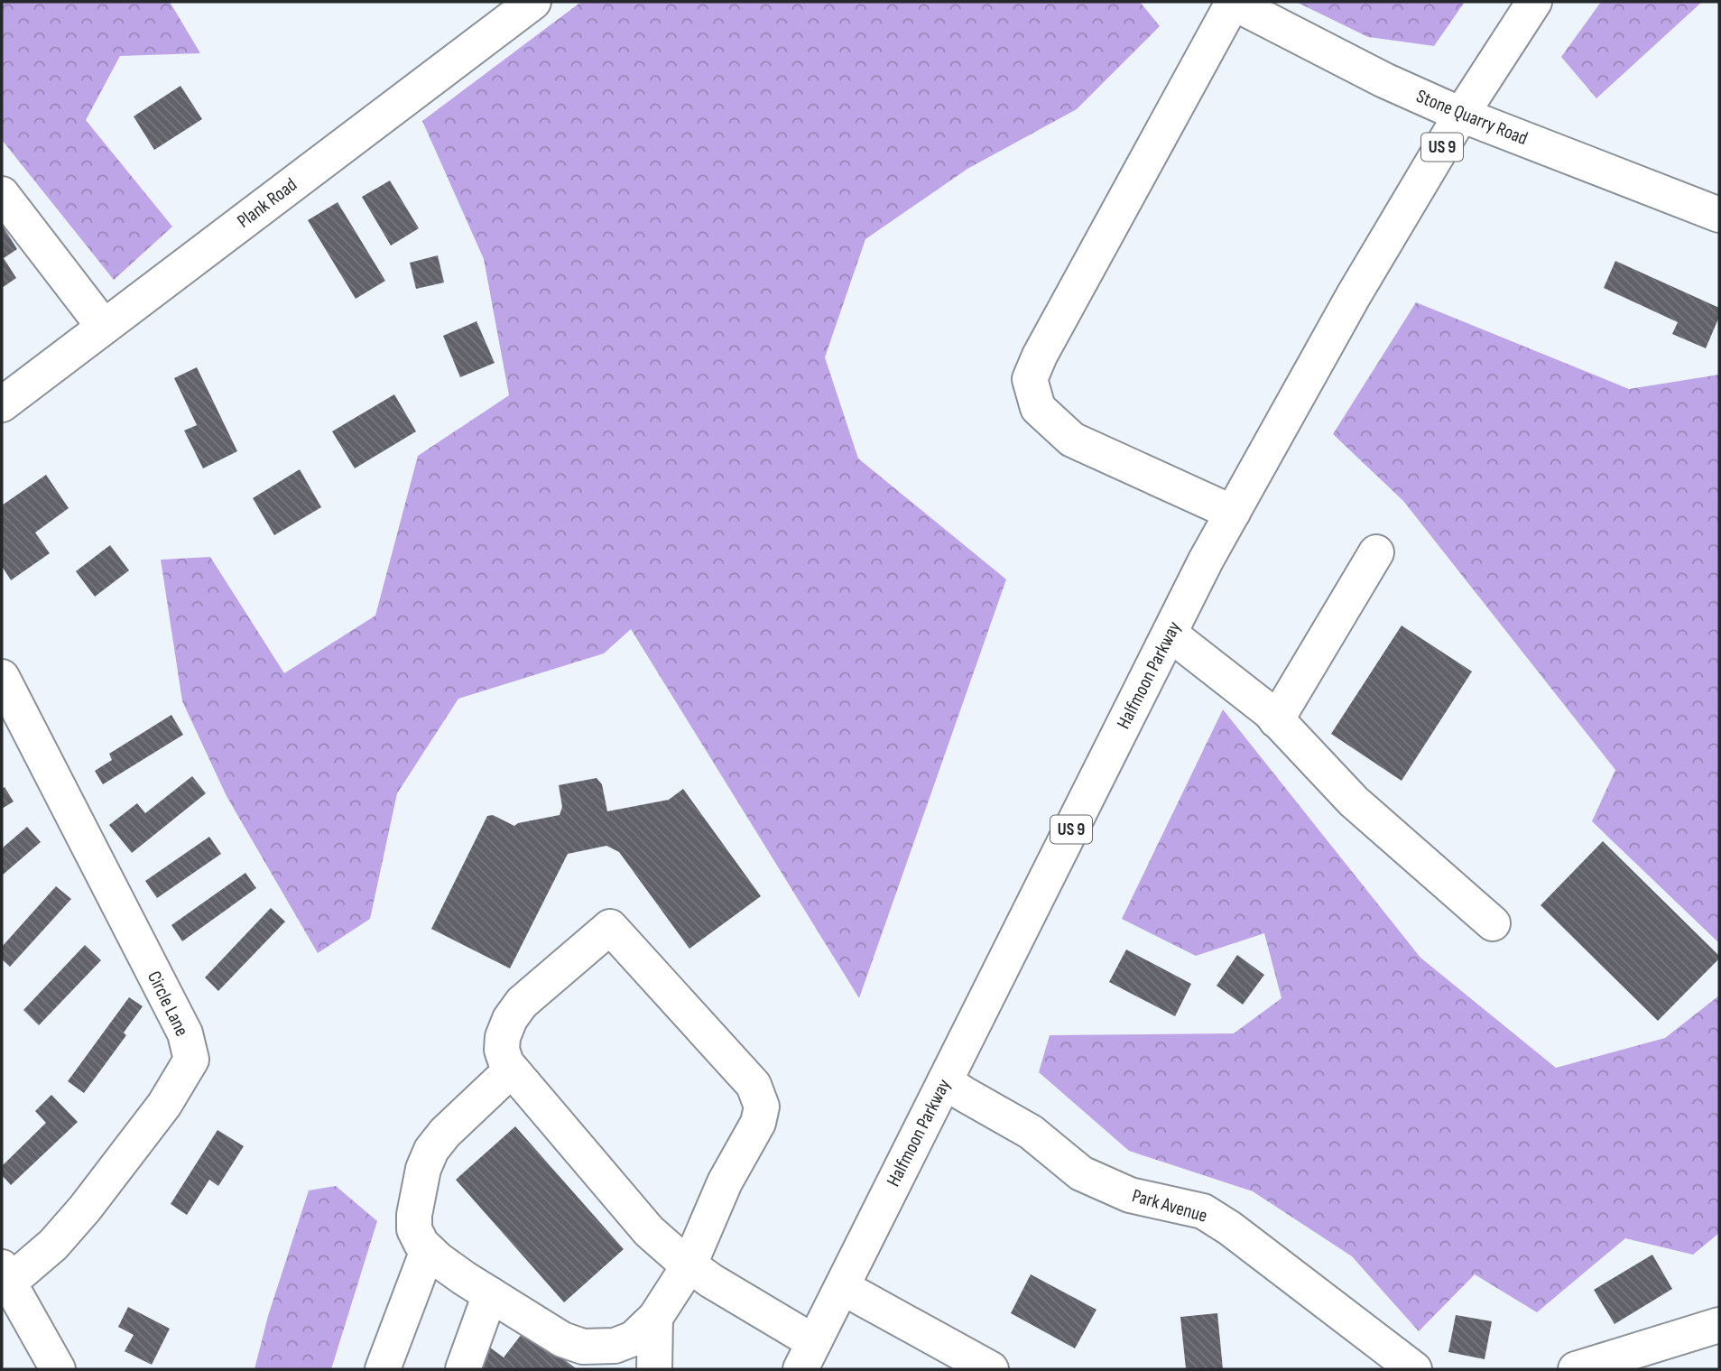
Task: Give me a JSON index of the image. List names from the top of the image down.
{
  "streets": {
    "street": [
      "Stone Quarry Road",
      "US 9",
      "Plank Road",
      "Halfmoon Parkway",
      "Circle Lane",
      "Park Avenue"
    ]
  },
  "crossings": [
    ["Stone Quarry Road", "Halfmoon Parkway"],
    ["Halfmoon Parkway", "Park Avenue"]
  ]
}
